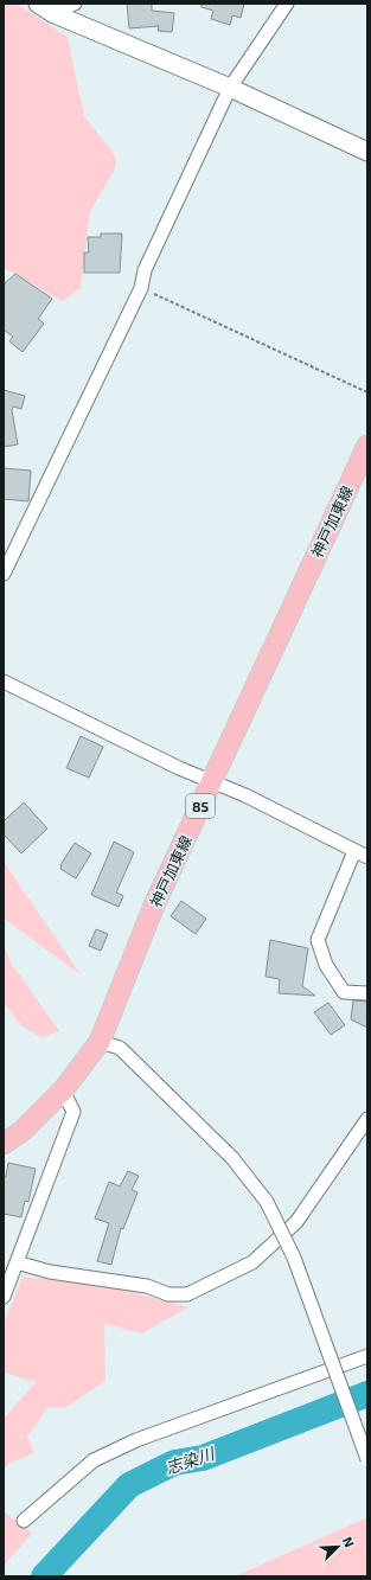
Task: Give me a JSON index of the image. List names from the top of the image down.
{
  "streets": {
    "main road": ["神戸加東線", "85"]
  },
  "water": ["志染川"],
  "north": "top right"
}
